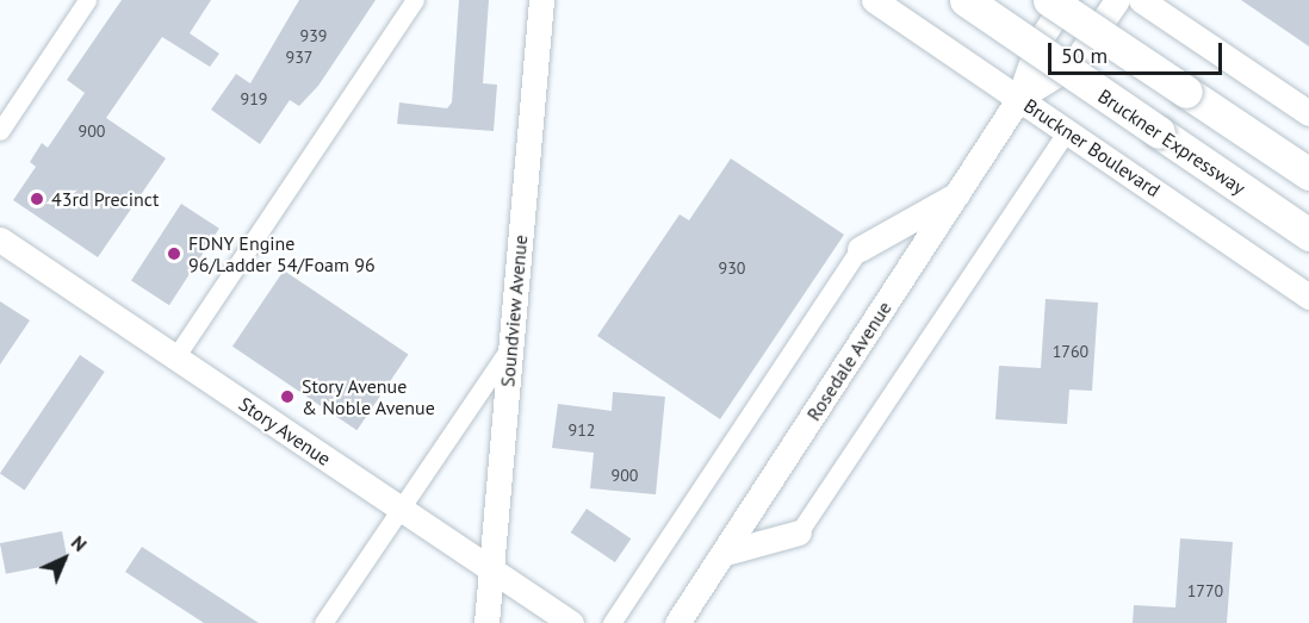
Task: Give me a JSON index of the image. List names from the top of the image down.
{
  "streets": {
    "highway": ["Bruckner Expressway"],
    "main road": [
      "Bruckner Boulevard",
      "Soundview Avenue",
      "Rosedale Avenue",
      "Story Avenue"
    ]
  },
  "crossings": [
    ["Bruckner Boulevard", "Rosedale Avenue"],
    ["Soundview Avenue", "Story Avenue"]
  ],
  "places": ["43rd Precinct", "FDNY Engine 96/Ladder 54/Foam 96", "Story Avenue & Noble Avenue"],
  "house_numbers": [
    "939",
    "937",
    "919",
    "900",
    "930",
    "1760",
    "912",
    "900",
    "1770"
  ],
  "scale_bar": "50 m",
  "north": "top right"
}
